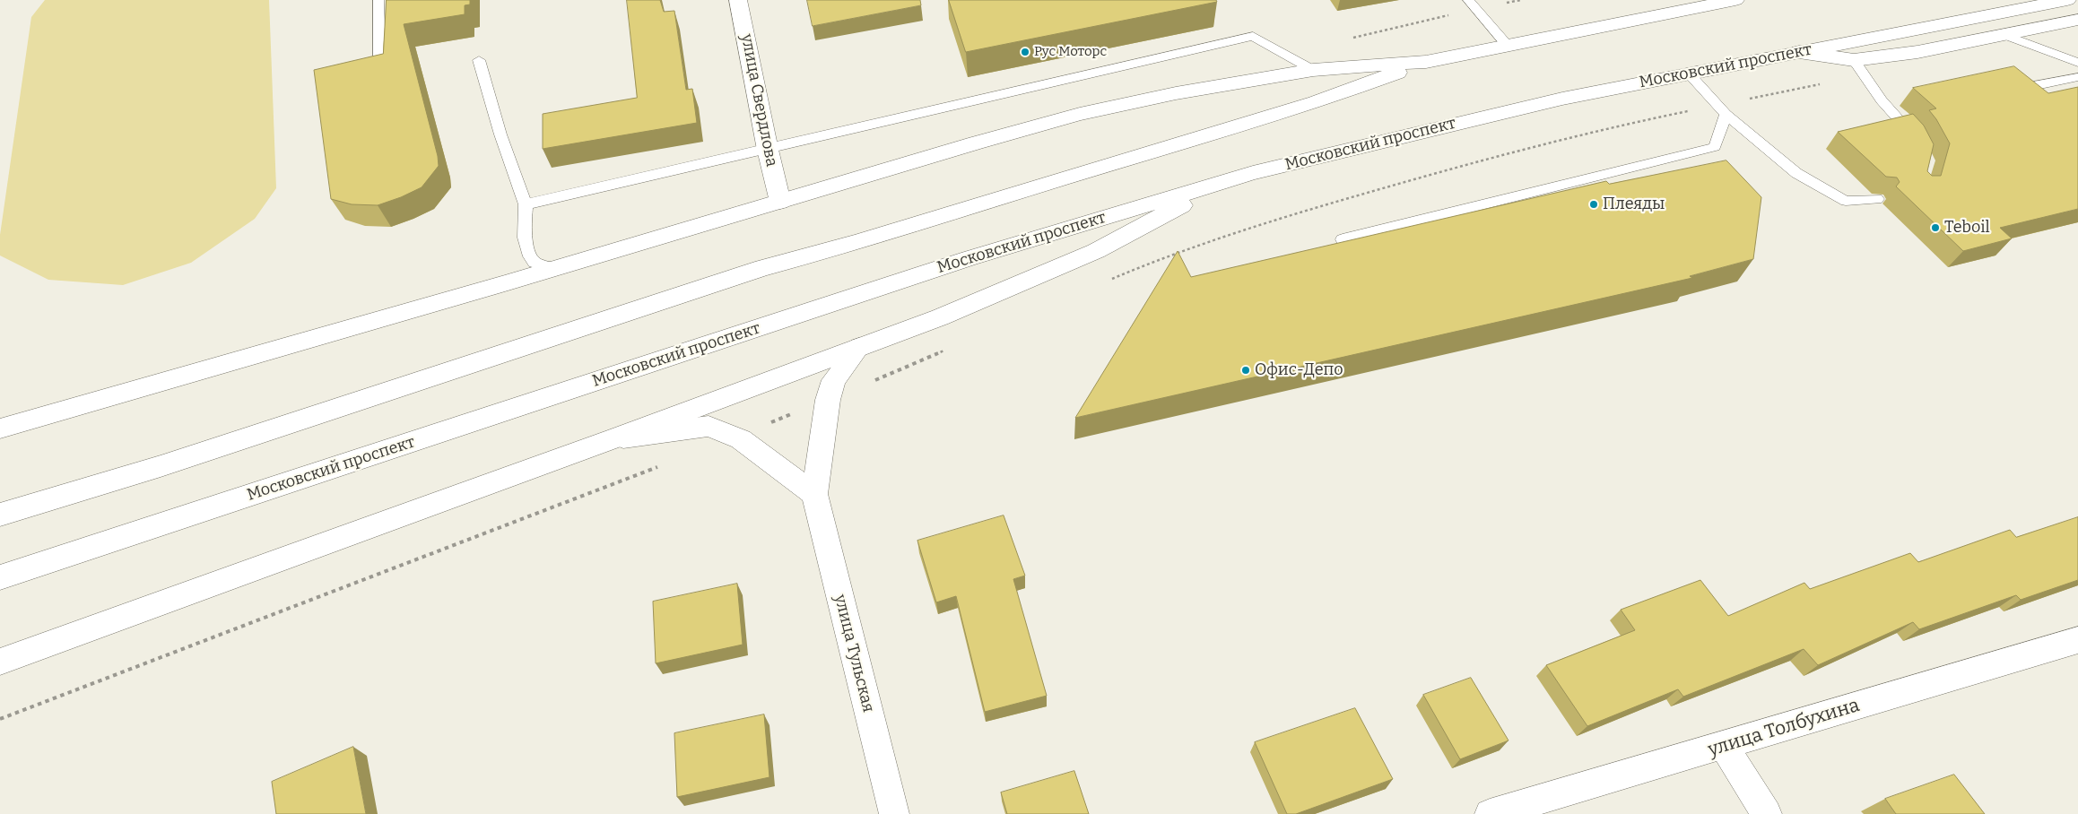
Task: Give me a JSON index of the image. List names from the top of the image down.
{
  "streets": {
    "main road": [
      "Московский проспект",
      "улица Свердлова",
      "улица Тульская",
      "улица Толбухина"
    ]
  },
  "places": [
    "Рус Моторс",
    "Плеяды",
    "Teboil",
    "Офис-Депо"
  ]
}
